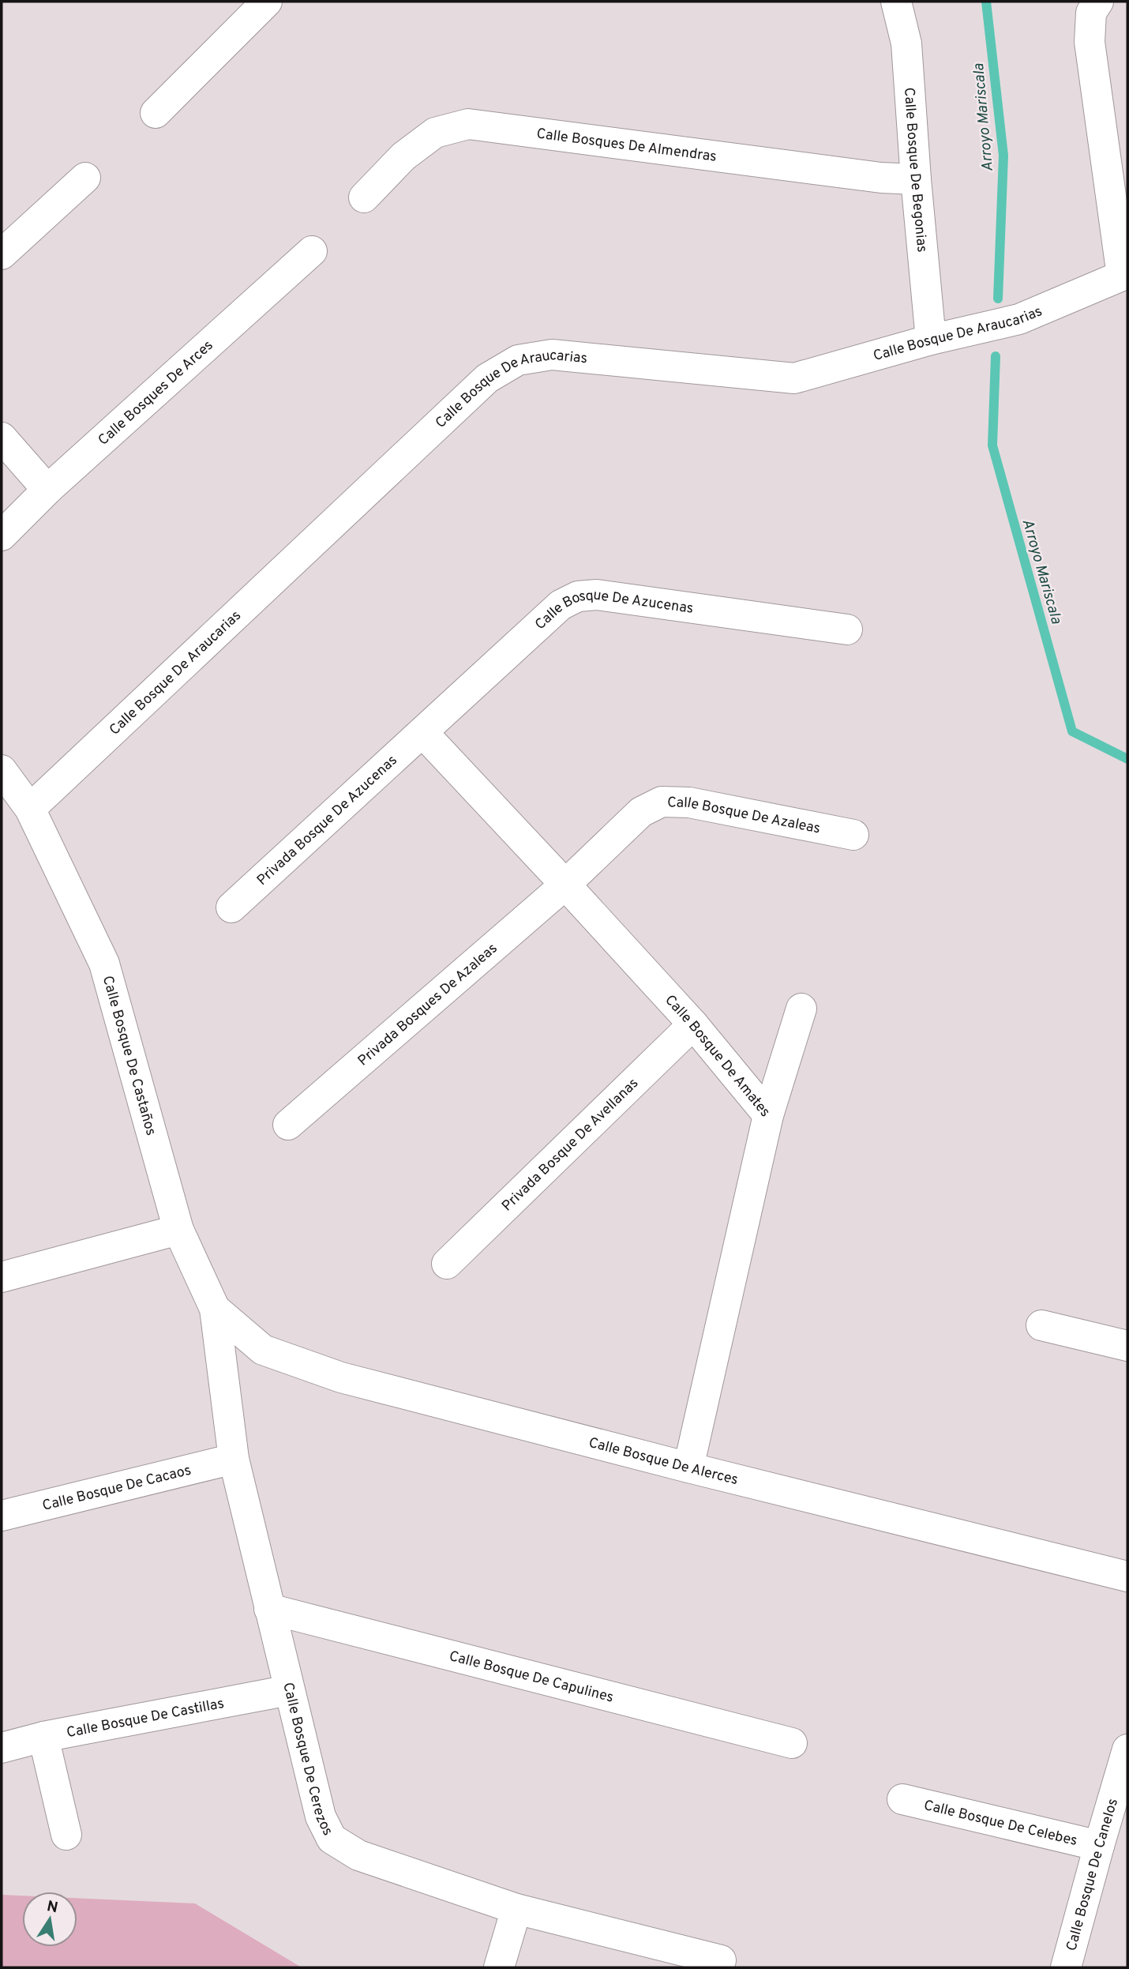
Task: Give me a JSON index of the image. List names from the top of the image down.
{
  "streets": {
    "street": [
      "Calle Bosques De Almendras",
      "Calle Bosque De Begonias",
      "Calle Bosque De Araucarias",
      "Calle Bosques De Arces",
      "Calle Bosque De Azucenas",
      "Calle Bosque De Azaleas",
      "Privada Bosque De Azucenas",
      "Privada Bosques De Azaleas",
      "Calle Bosque De Castaños",
      "Calle Bosque De Amates",
      "Privada Bosque De Avellanas",
      "Calle Bosque De Alerces",
      "Calle Bosque De Cacaos",
      "Calle Bosque De Capulines",
      "Calle Bosque De Castillas",
      "Calle Bosque De Cerezos",
      "Calle Bosque De Celebes",
      "Calle Bosque De Canelos"
    ]
  },
  "crossings": [
    ["Calle Bosques De Almendras", "Calle Bosque De Begonias"],
    ["Calle Bosque De Begonias", "Calle Bosque De Araucarias"],
    ["Calle Bosque De Araucarias", "Calle Bosque De Castaños"],
    ["Calle Bosque De Azucenas", "Privada Bosque De Azucenas"],
    ["Calle Bosque De Azucenas", "Calle Bosque De Amates"],
    ["Calle Bosque De Azaleas", "Privada Bosques De Azaleas"],
    ["Calle Bosque De Azaleas", "Calle Bosque De Amates"],
    ["Privada Bosque De Azucenas", "Calle Bosque De Amates"],
    ["Privada Bosques De Azaleas", "Calle Bosque De Amates"],
    ["Calle Bosque De Castaños", "Calle Bosque De Alerces"],
    ["Calle Bosque De Castaños", "Calle Bosque De Cerezos"],
    ["Calle Bosque De Amates", "Privada Bosque De Avellanas"],
    ["Calle Bosque De Amates", "Calle Bosque De Alerces"],
    ["Calle Bosque De Alerces", "Calle Bosque De Cerezos"],
    ["Calle Bosque De Cacaos", "Calle Bosque De Cerezos"],
    ["Calle Bosque De Capulines", "Calle Bosque De Cerezos"],
    ["Calle Bosque De Castillas", "Calle Bosque De Cerezos"],
    ["Calle Bosque De Celebes", "Calle Bosque De Canelos"]
  ],
  "water": ["Arroyo Mariscala"],
  "north": "top"
}
